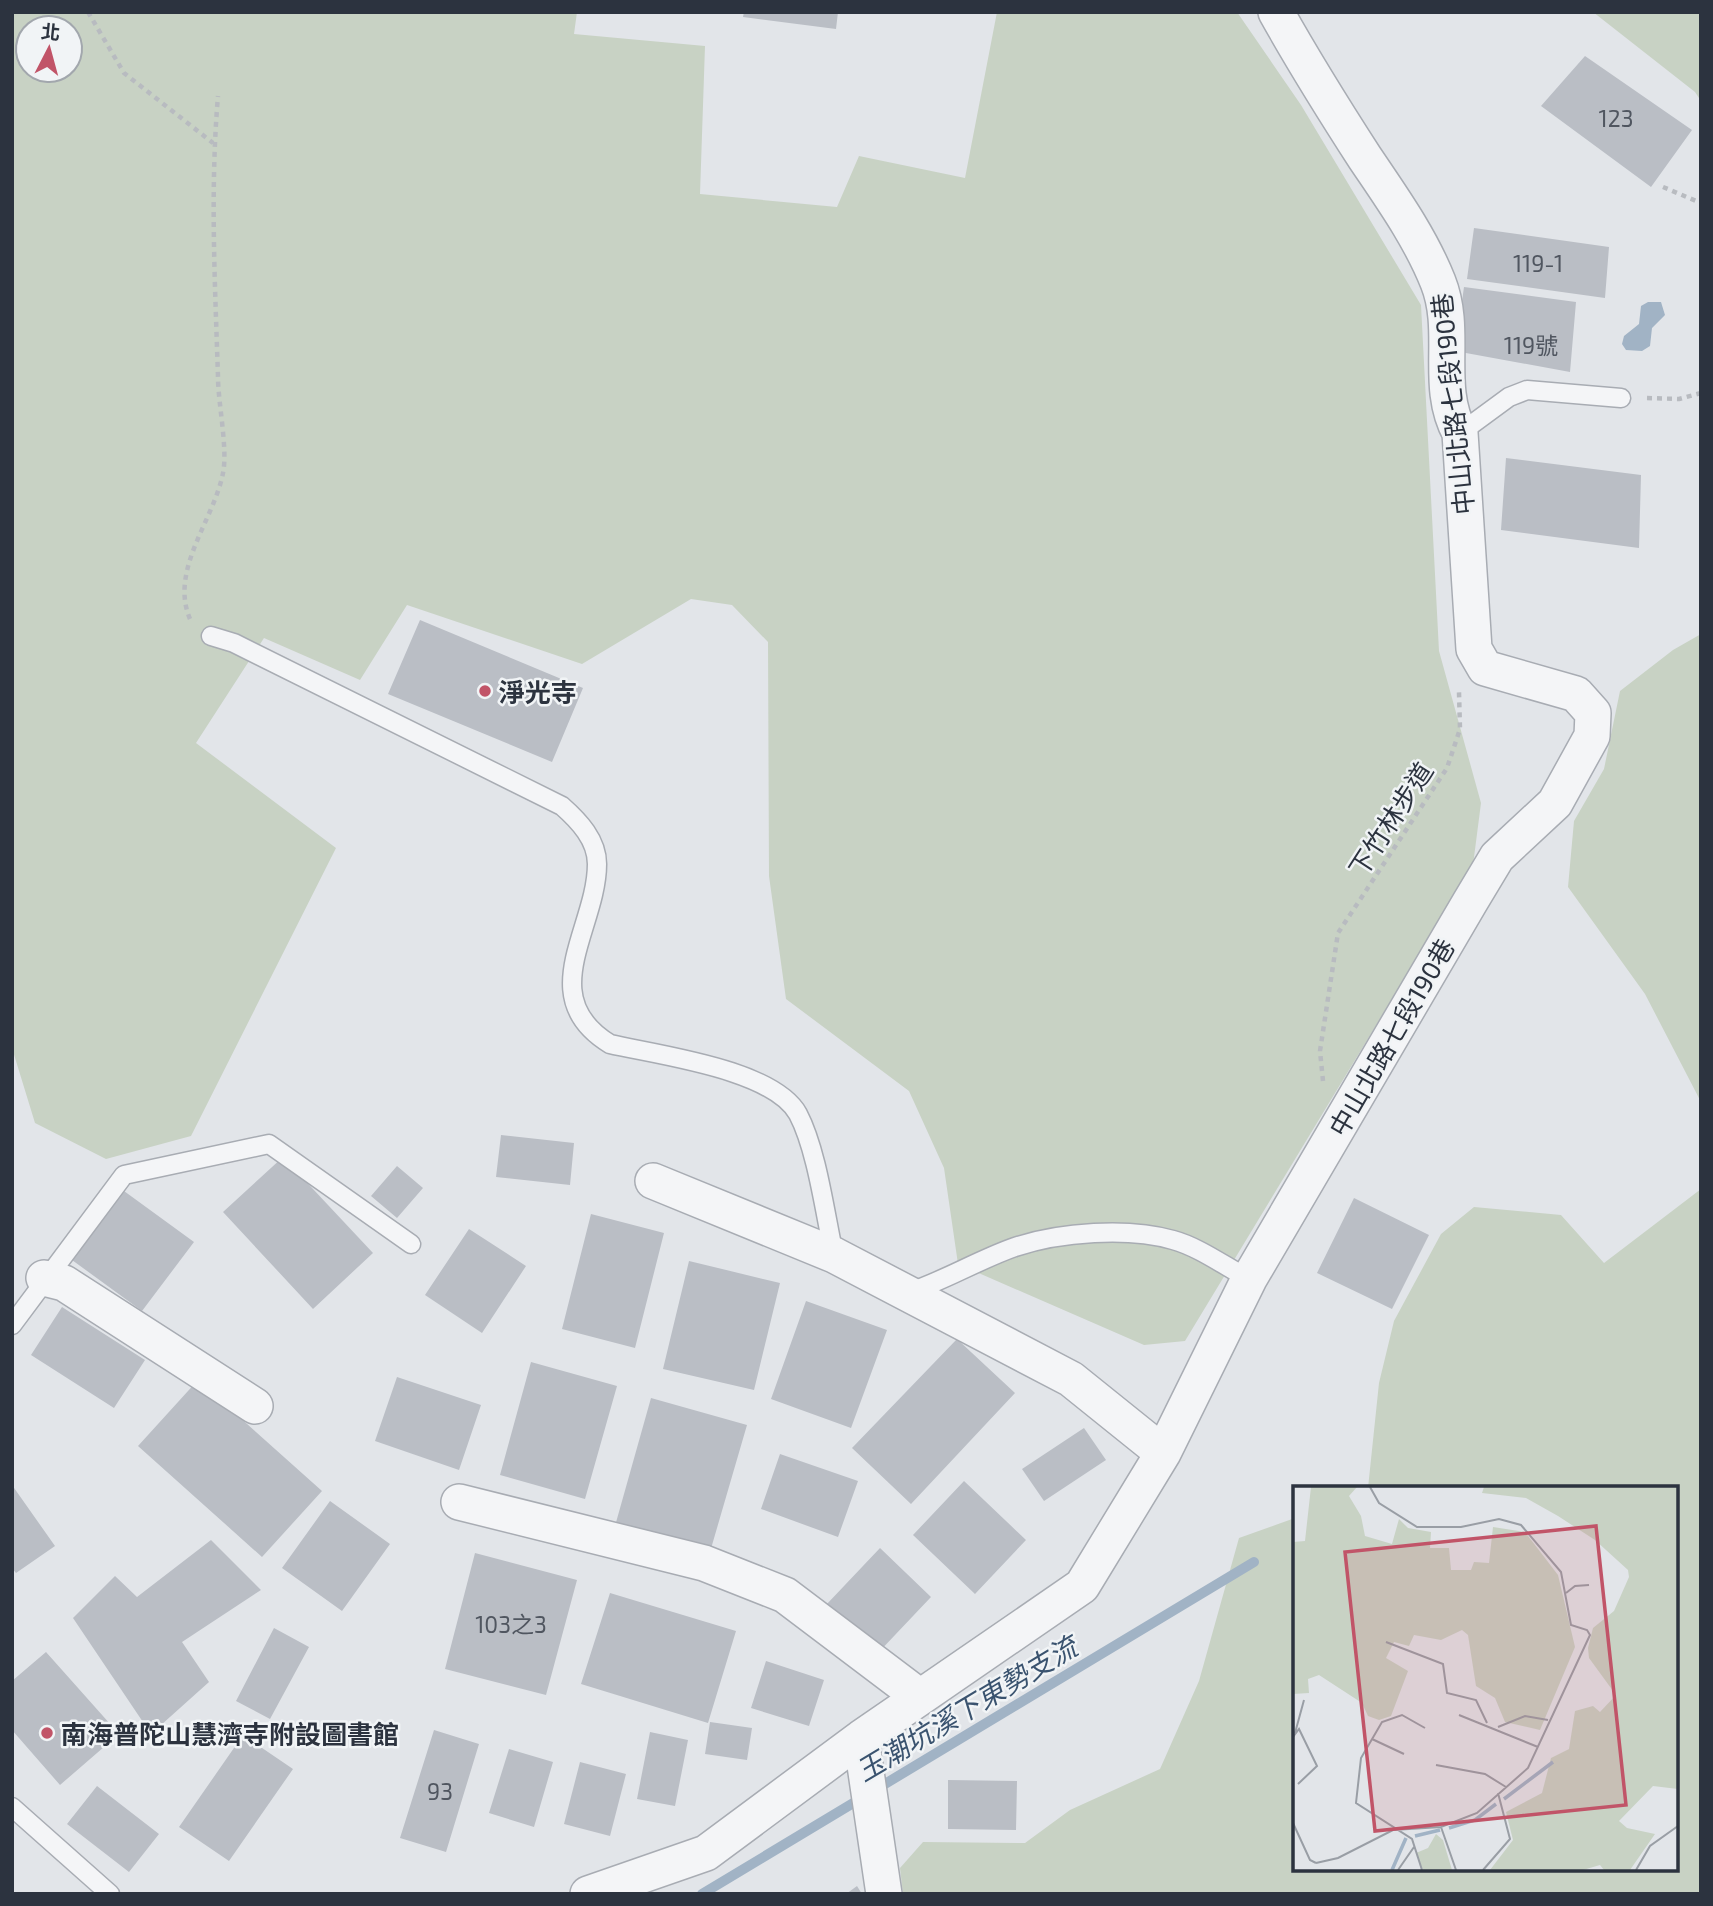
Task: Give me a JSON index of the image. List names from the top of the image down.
{
  "streets": {
    "street": ["中山北路七段190巷"],
    "path": ["下竹林步道"]
  },
  "water": ["玉潮坑溪下東勢支流"],
  "places": ["淨光寺", "南海普陀山慧濟寺附設圖書館"],
  "house_numbers": [
    "123",
    "119-1",
    "119號",
    "103之3",
    "93"
  ],
  "north": "top"
}
